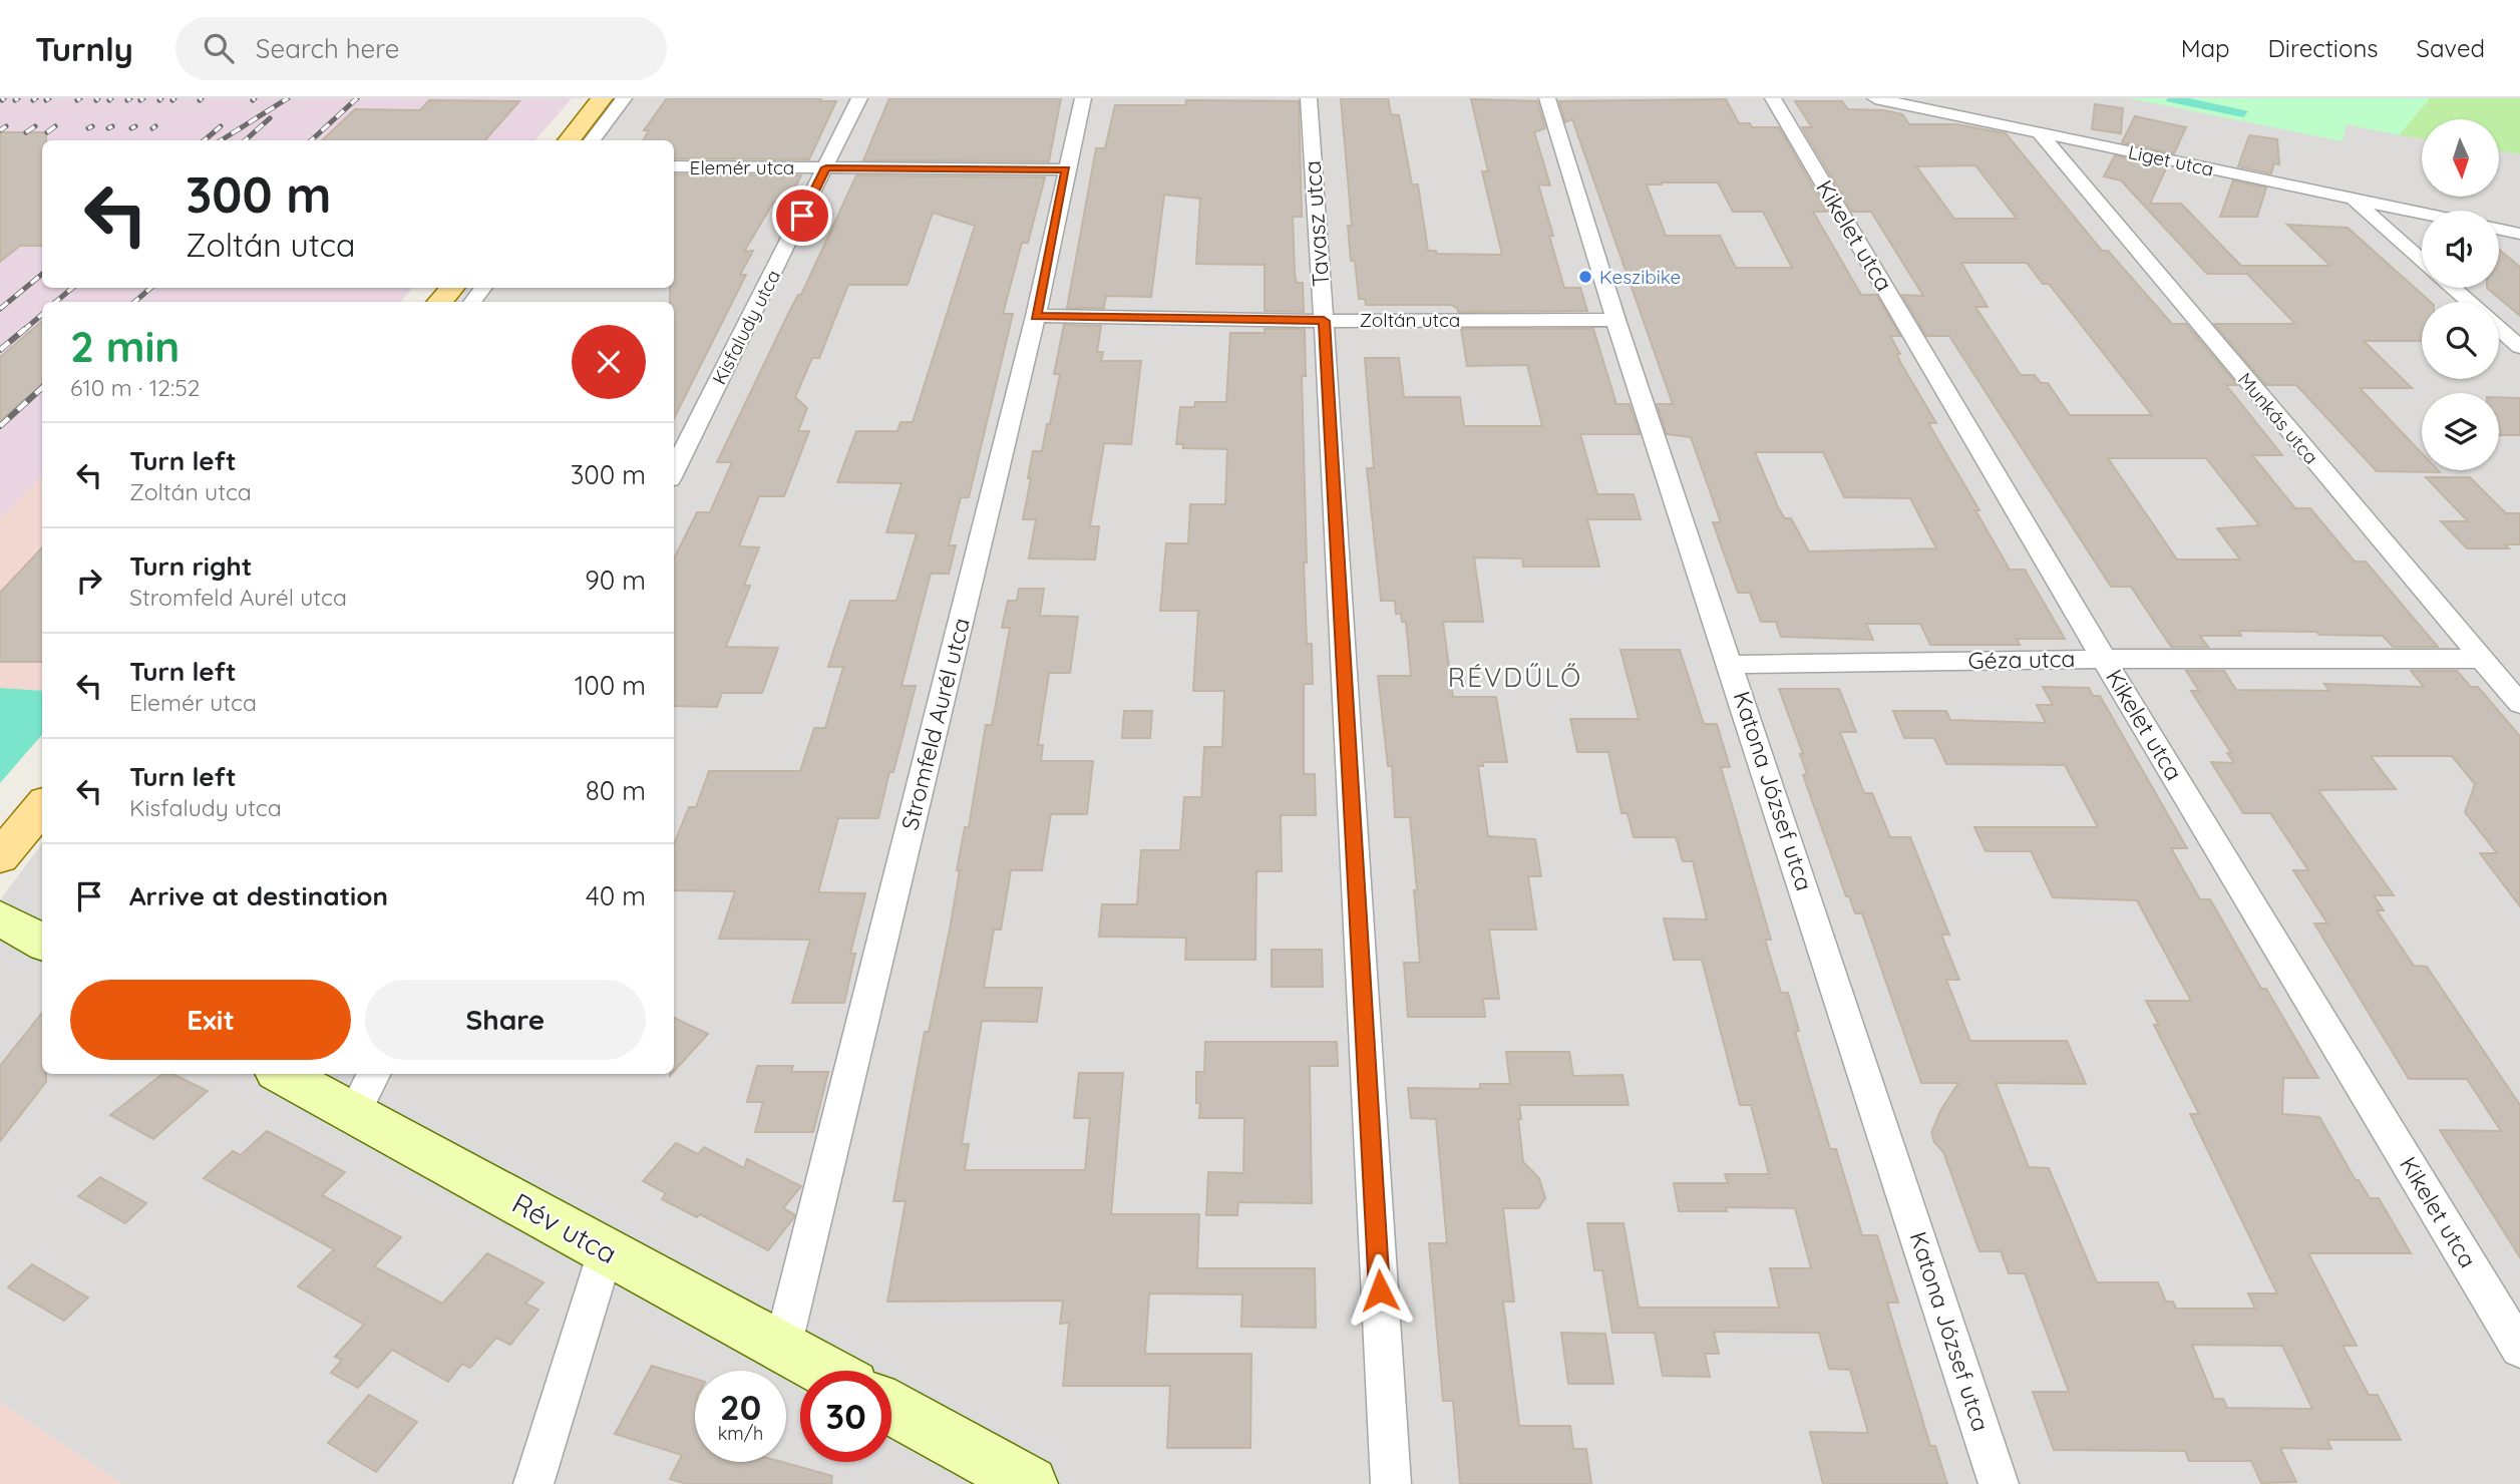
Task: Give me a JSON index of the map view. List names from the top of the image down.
{
  "streets": {
    "street": [
      "Liget utca",
      "Elemér utca",
      "Tavasz utca",
      "Kikelet utca",
      "Zoltán utca",
      "Kisfaludy utca",
      "Munkás utca",
      "Géza utca",
      "Stromfeld Aurél utca",
      "Katona József utca",
      "Rév utca"
    ]
  },
  "crossings": [
    ["Liget utca", "Munkás utca"],
    ["Elemér utca", "Kisfaludy utca"],
    ["Elemér utca", "Stromfeld Aurél utca"],
    ["Tavasz utca", "Zoltán utca"],
    ["Kikelet utca", "Géza utca"],
    ["Zoltán utca", "Stromfeld Aurél utca"],
    ["Zoltán utca", "Katona József utca"],
    ["Munkás utca", "Géza utca"],
    ["Géza utca", "Katona József utca"],
    ["Stromfeld Aurél utca", "Rév utca"]
  ],
  "districts": ["RÉVDŰLŐ"],
  "places": ["Keszibike"],
  "north": "bottom",
  "page": {
    "header": "Turnly",
    "search": "Search here",
    "nav": ["Map", "Directions", "Saved"],
    "turn": ["300 m", "Zoltán utca"],
    "heading": ["2 min", "610 m · 12:52"],
    "list": [
      {
        "name": "Turn left",
        "note": "Zoltán utca",
        "value": "300 m"
      },
      {
        "name": "Turn right",
        "note": "Stromfeld Aurél utca",
        "value": "90 m"
      },
      {
        "name": "Turn left",
        "note": "Elemér utca",
        "value": "100 m"
      },
      {
        "name": "Turn left",
        "note": "Kisfaludy utca",
        "value": "80 m"
      },
      {
        "name": "Arrive at destination",
        "value": "40 m"
      }
    ],
    "buttons": ["Exit", "Share"],
    "speed": "20 km/h",
    "limit": "30"
  }
}
